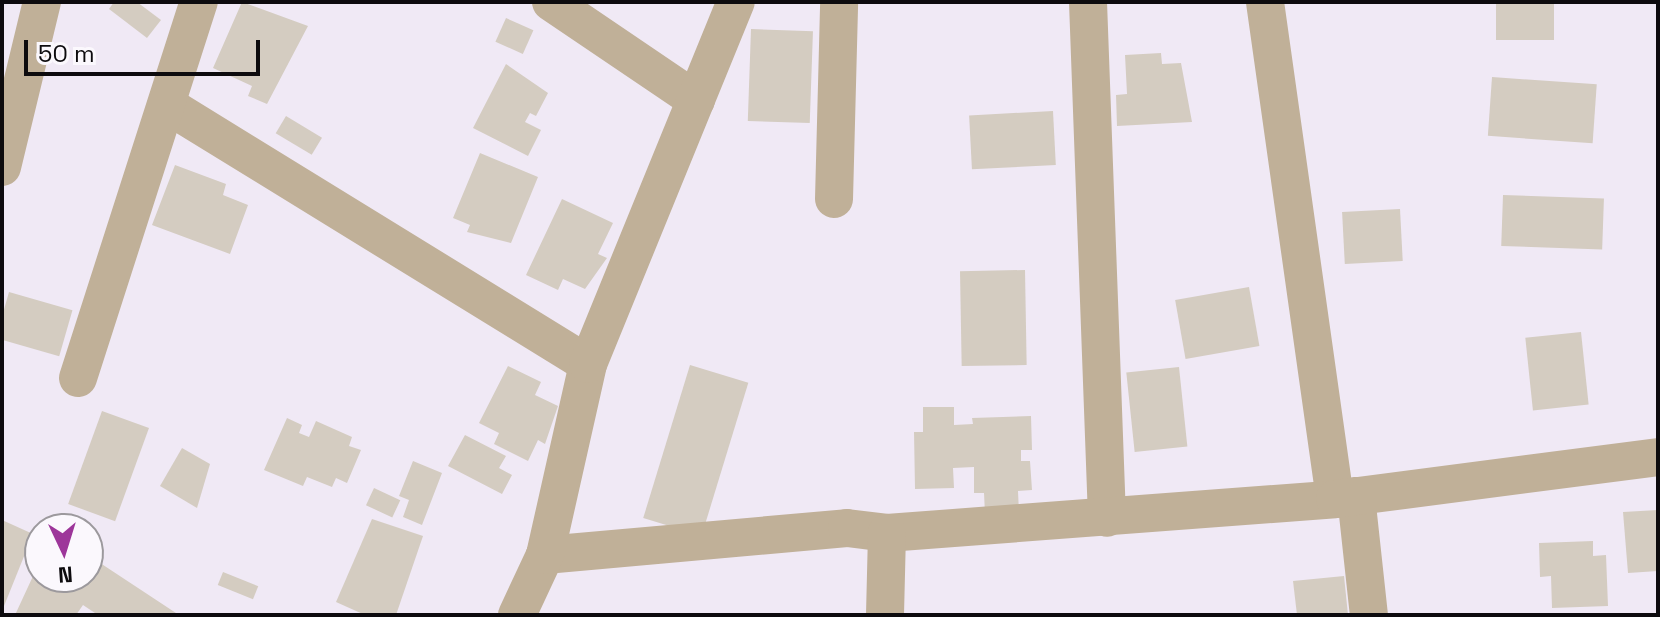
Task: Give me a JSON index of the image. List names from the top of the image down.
{
  "scale_bar": "50 m",
  "north": "bottom"
}
